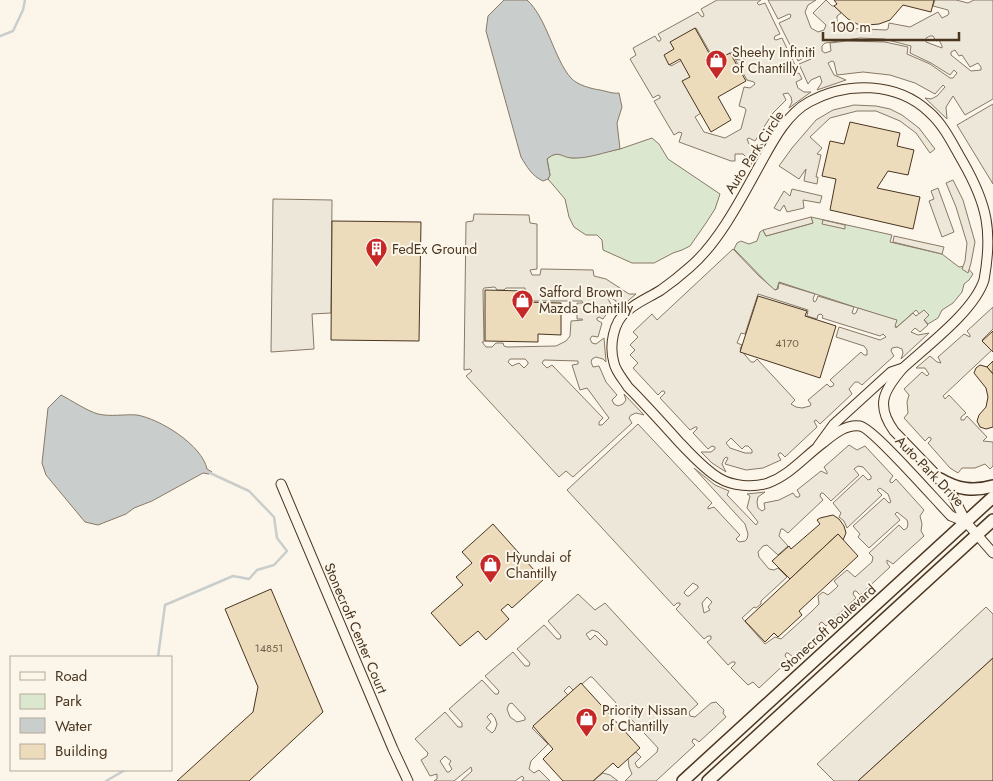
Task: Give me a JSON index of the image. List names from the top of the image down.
{
  "streets": {
    "main road": ["Stonecroft Boulevard"],
    "street": ["Auto Park Circle", "Auto Park Drive", "Stonecroft Center Court"]
  },
  "crossings": [
    ["Auto Park Circle", "Auto Park Drive"],
    ["Auto Park Drive", "Stonecroft Boulevard"]
  ],
  "places": {
    "shop": [
      "Sheehy Infiniti of Chantilly",
      "Safford Brown Mazda Chantilly",
      "Hyundai of Chantilly",
      "Priority Nissan of Chantilly"
    ],
    "building": ["FedEx Ground"]
  },
  "house_numbers": ["4170", "14851"],
  "legend": [
    "Road",
    "Park",
    "Water",
    "Building"
  ],
  "scale_bar": "100 m"
}
